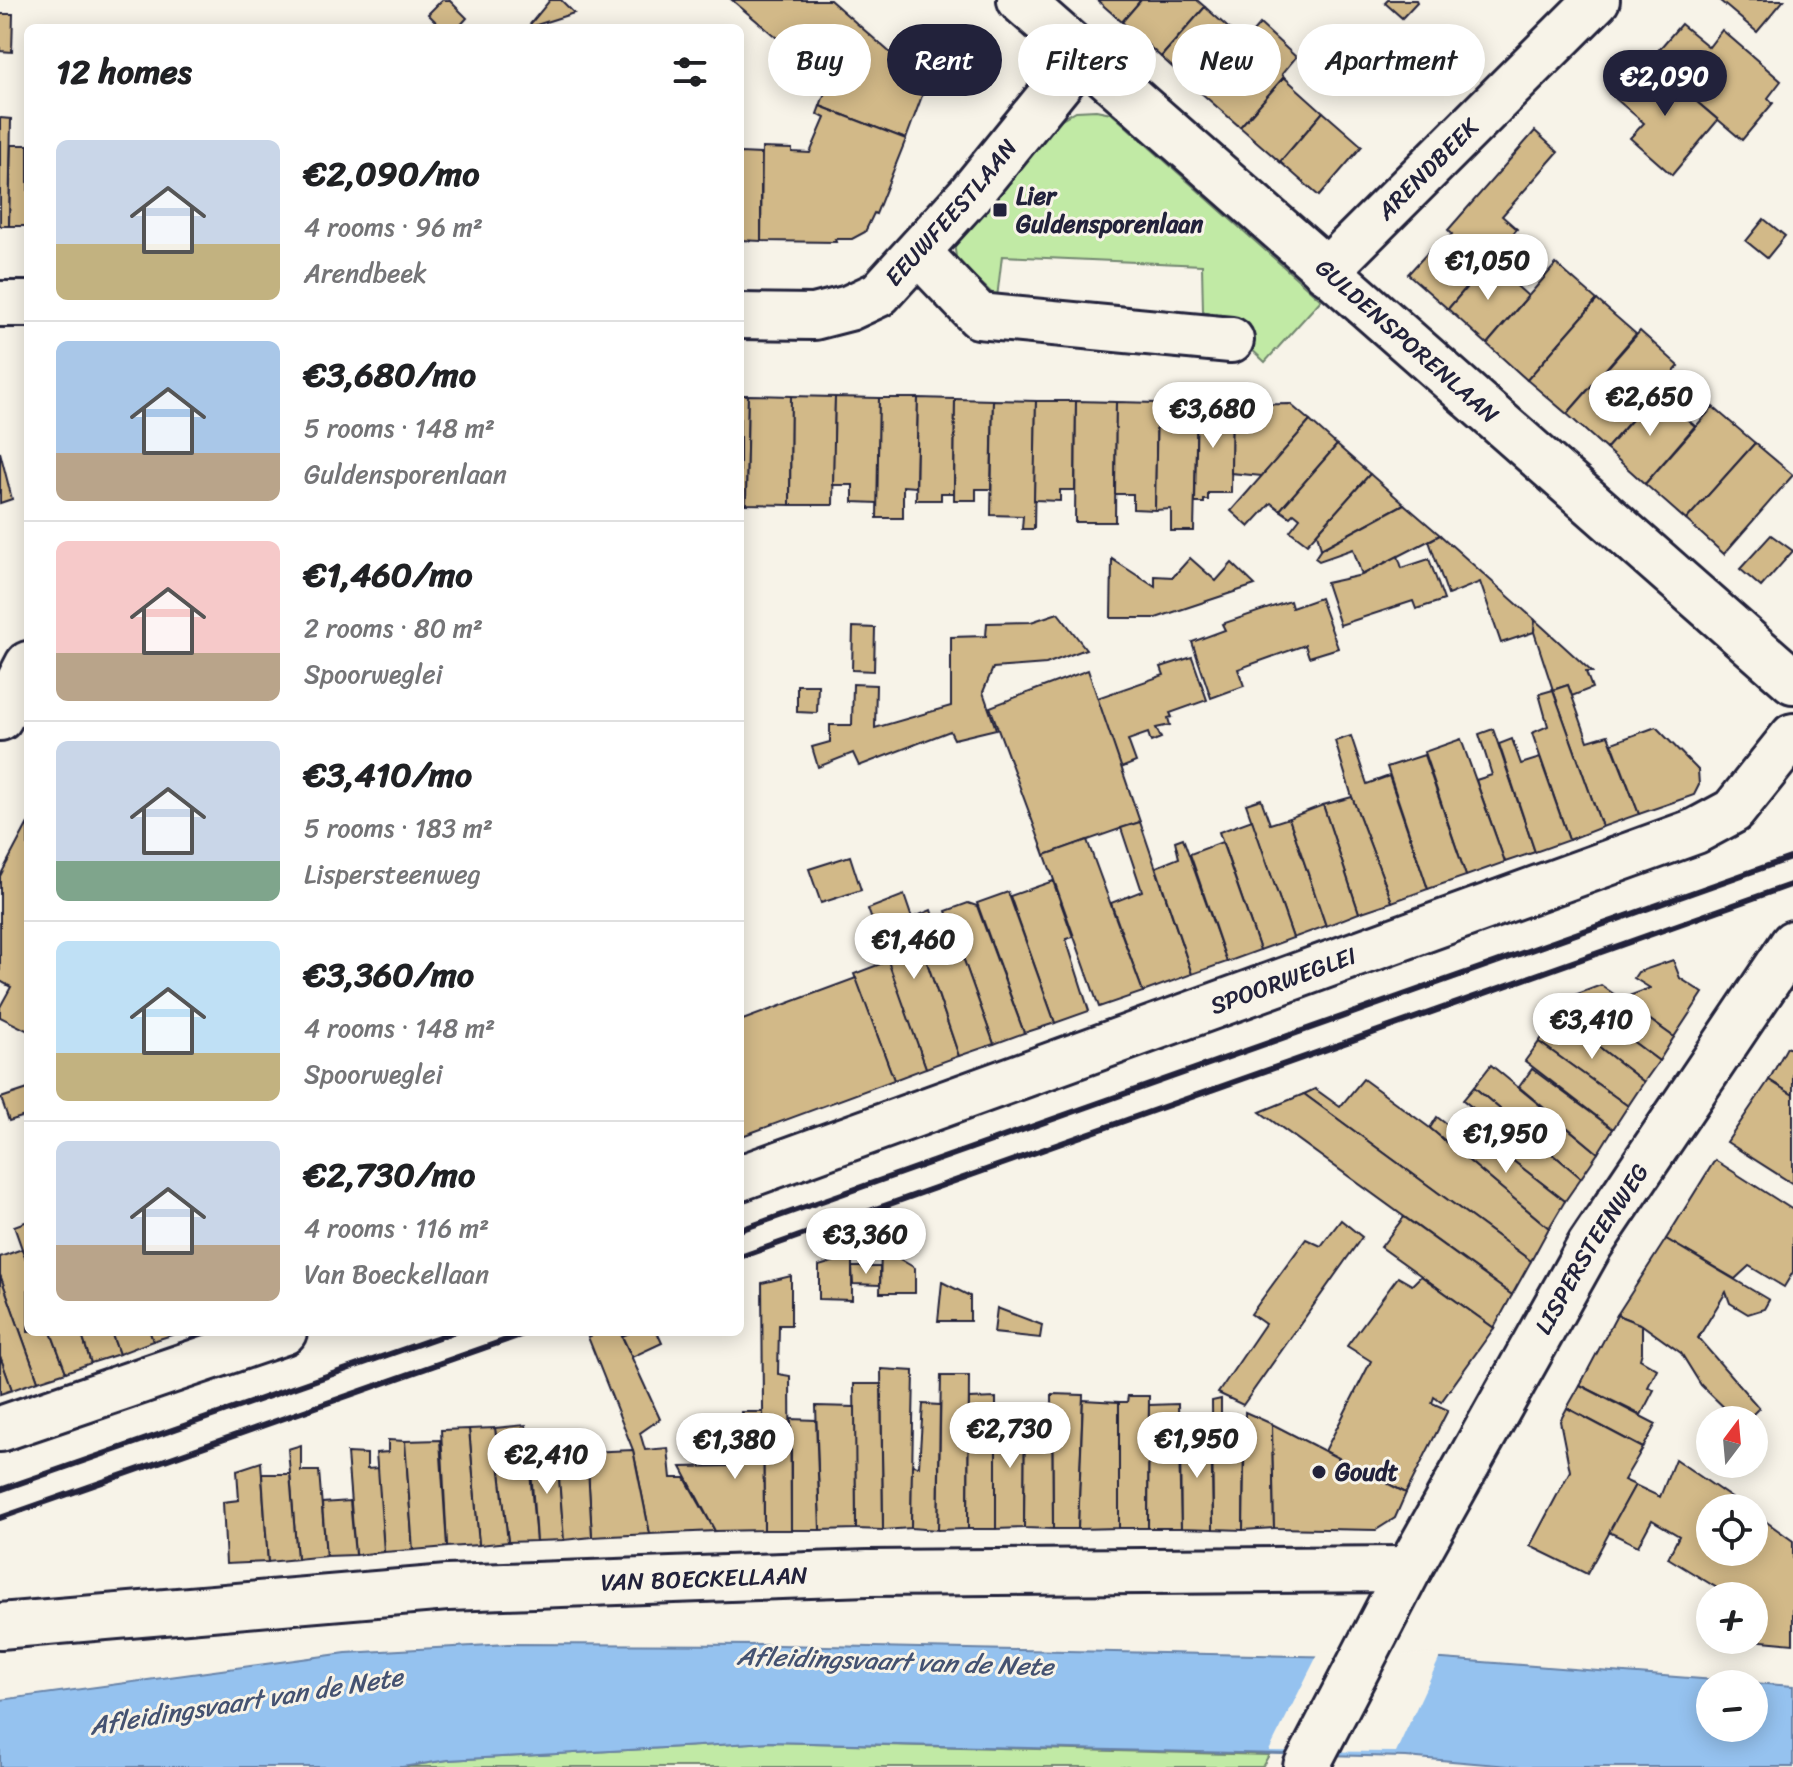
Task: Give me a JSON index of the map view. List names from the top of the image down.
{
  "streets": {
    "street": [
      "ARENDBEEK",
      "EEUWFEESTLAAN",
      "GULDENSPORENLAAN",
      "SPOORWEGLEI",
      "LISPERSTEENWEG",
      "VAN BOECKELLAAN"
    ]
  },
  "crossings": [
    ["ARENDBEEK", "GULDENSPORENLAAN"],
    ["LISPERSTEENWEG", "VAN BOECKELLAAN"]
  ],
  "water": ["Afleidingsvaart van de Nete"],
  "places": {
    "transit": ["Lier Guldensporenlaan"],
    "other": ["Goudt"]
  },
  "north": "top",
  "page": {
    "chip": [
      "Buy",
      "Rent",
      "Filters",
      "New",
      "Apartment"
    ],
    "heading": "12 homes",
    "price": [
      "€2,090",
      "€1,050",
      "€2,650",
      "€3,680",
      "€1,460",
      "€3,410",
      "€1,950",
      "€3,360",
      "€2,730",
      "€1,950",
      "€1,380",
      "€2,410"
    ],
    "list": [
      {
        "name": "€2,090/mo",
        "note": "4 rooms · 96 m² · Arendbeek"
      },
      {
        "name": "€3,680/mo",
        "note": "5 rooms · 148 m² · Guldensporenlaan"
      },
      {
        "name": "€1,460/mo",
        "note": "2 rooms · 80 m² · Spoorweglei"
      },
      {
        "name": "€3,410/mo",
        "note": "5 rooms · 183 m² · Lispersteenweg"
      },
      {
        "name": "€3,360/mo",
        "note": "4 rooms · 148 m² · Spoorweglei"
      },
      {
        "name": "€2,730/mo",
        "note": "4 rooms · 116 m² · Van Boeckellaan"
      }
    ],
    "map_buttons": ["+", "−"]
  }
}
